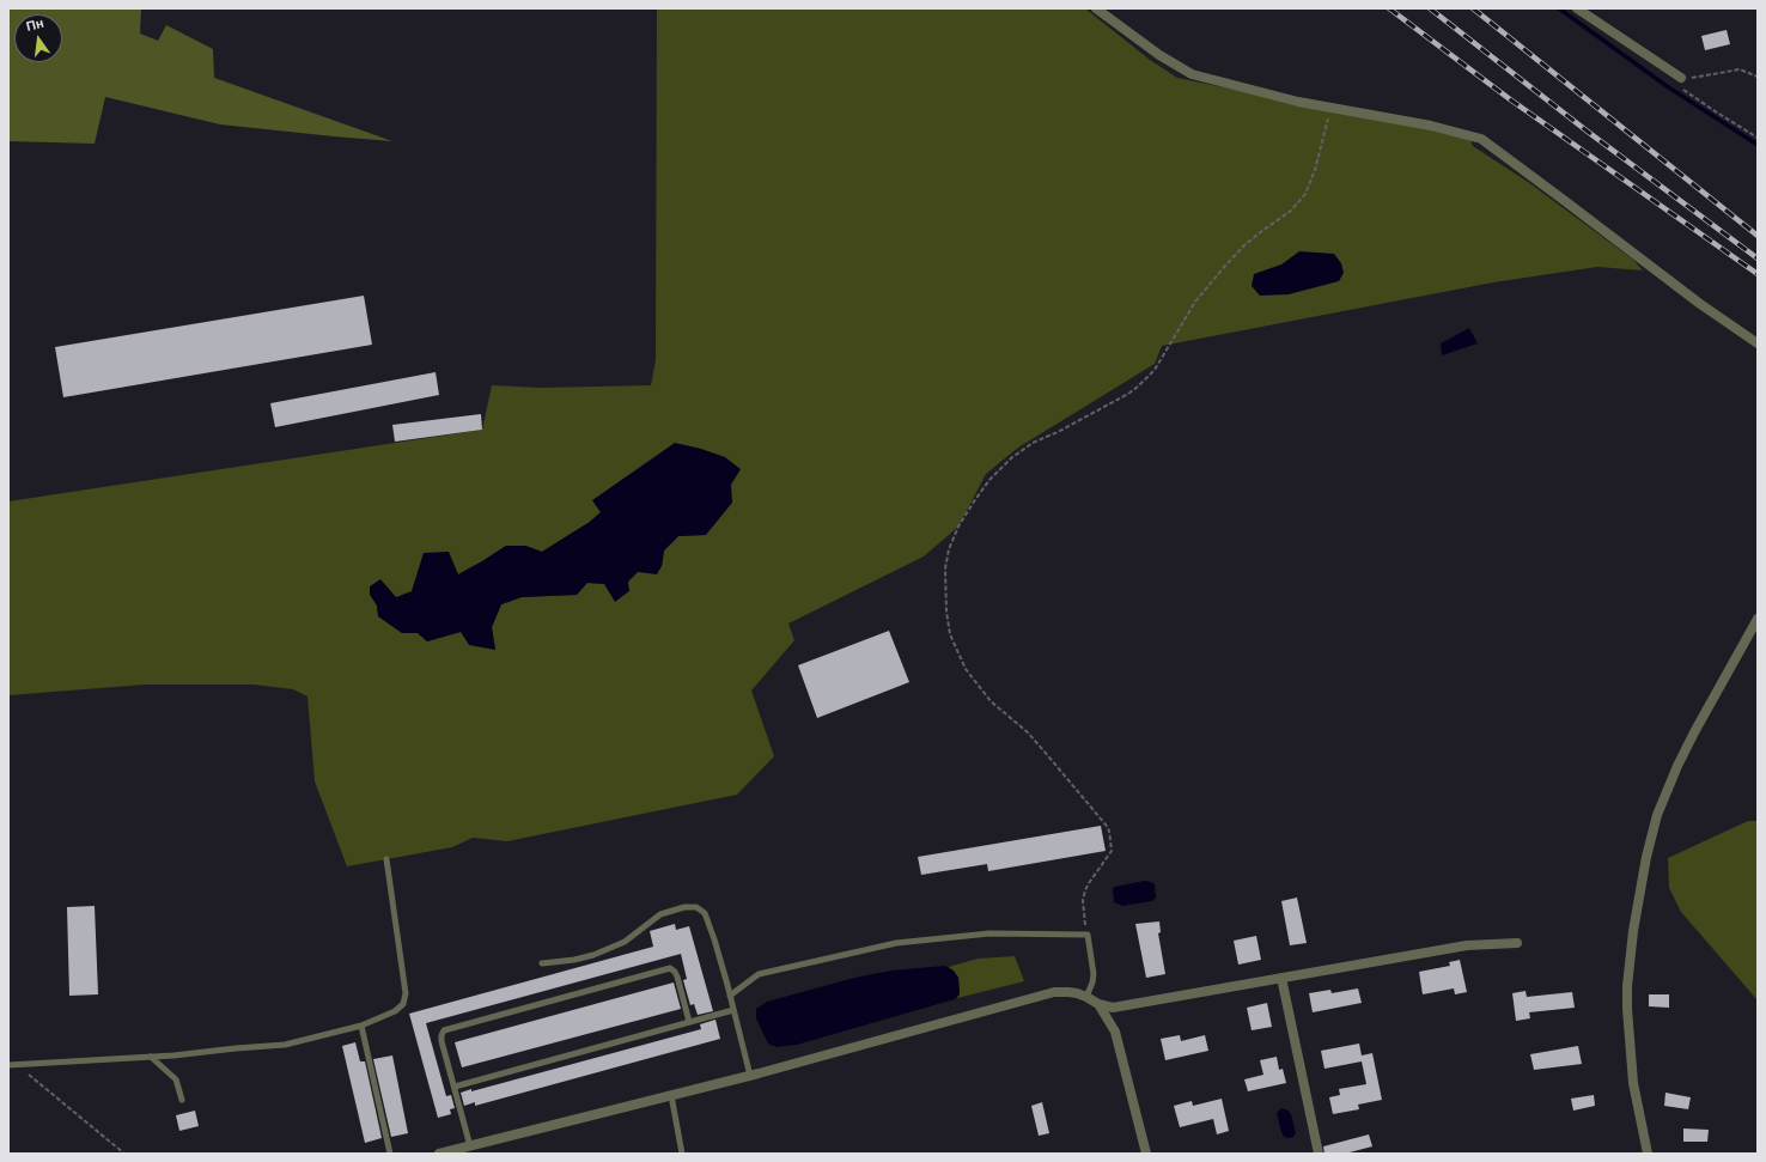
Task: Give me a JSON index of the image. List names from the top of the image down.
{
  "north": "top"
}
